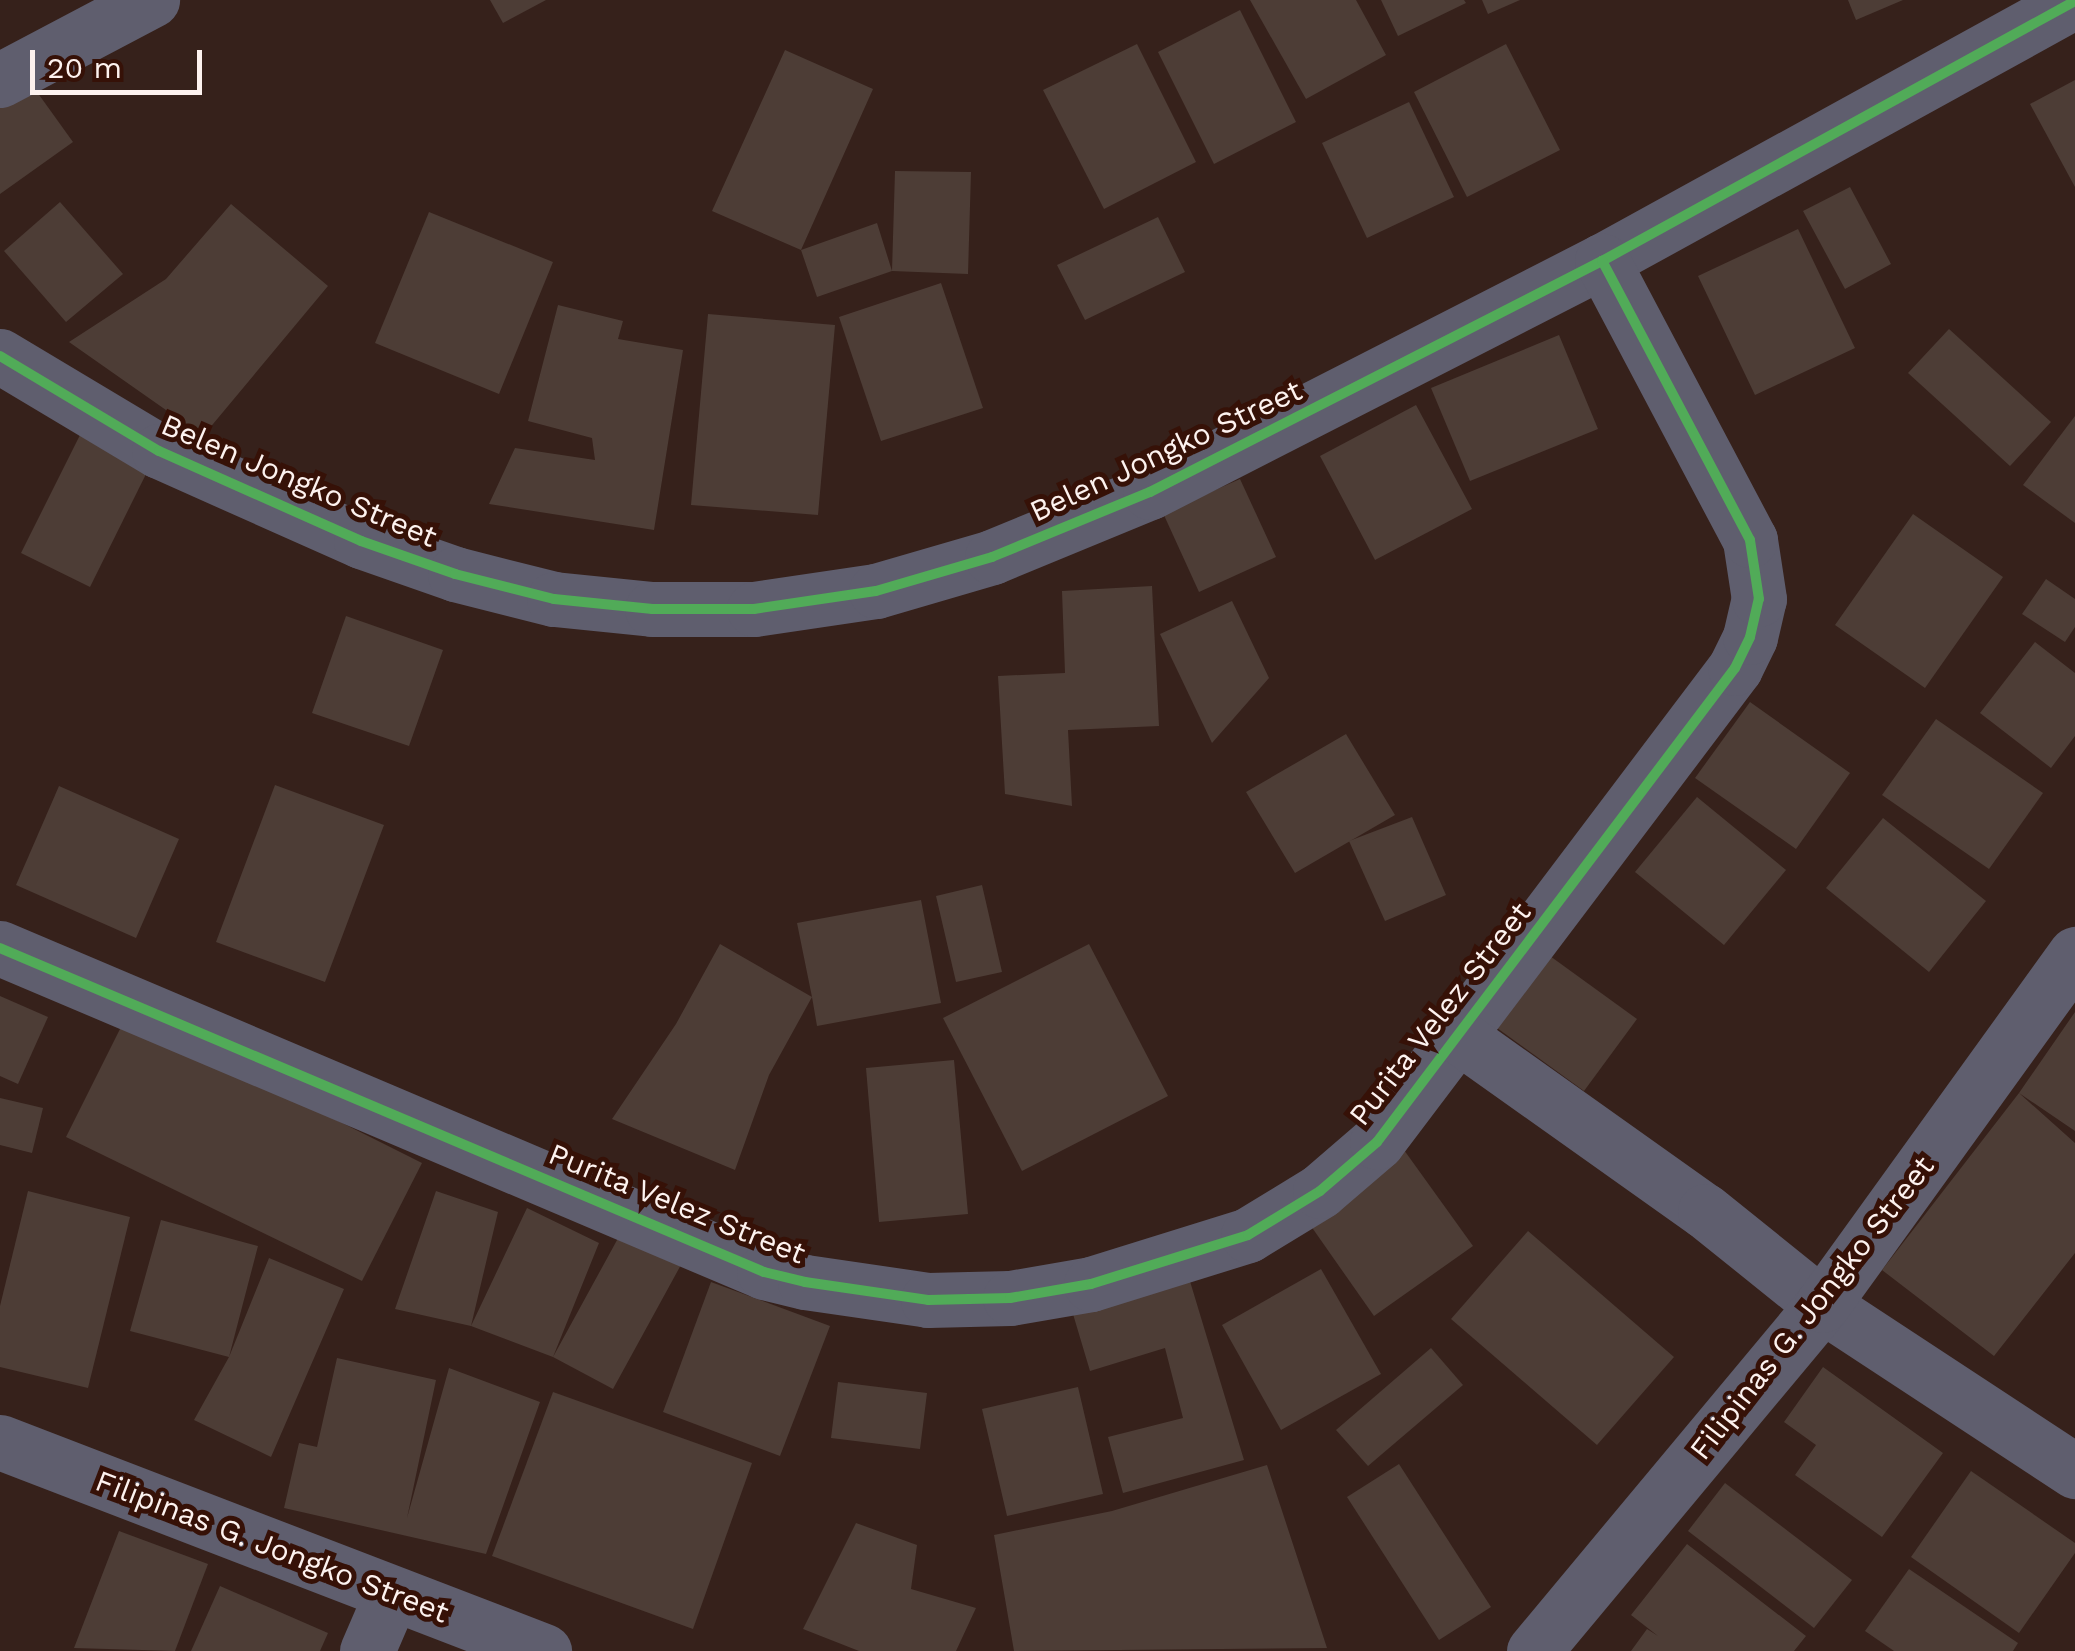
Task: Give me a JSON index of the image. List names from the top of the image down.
{
  "streets": {
    "street": ["Belen Jongko Street", "Purita Velez Street", "Filipinas G. Jongko Street"]
  },
  "crossings": [
    ["Belen Jongko Street", "Purita Velez Street"]
  ],
  "scale_bar": "20 m"
}
